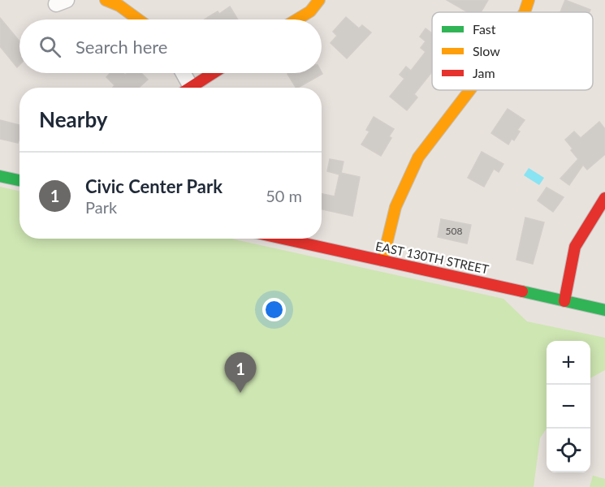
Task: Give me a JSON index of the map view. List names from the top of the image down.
{
  "streets": {
    "street": ["EAST 130TH STREET"]
  },
  "house_numbers": ["508"],
  "legend": ["Fast", "Slow", "Jam"],
  "page": {
    "search": "Search here",
    "heading": "Nearby",
    "list": [
      {
        "mark": "1",
        "name": "Civic Center Park",
        "note": "Park",
        "value": "50 m"
      }
    ],
    "map_buttons": ["+", "−"],
    "pins": "1"
  }
}
